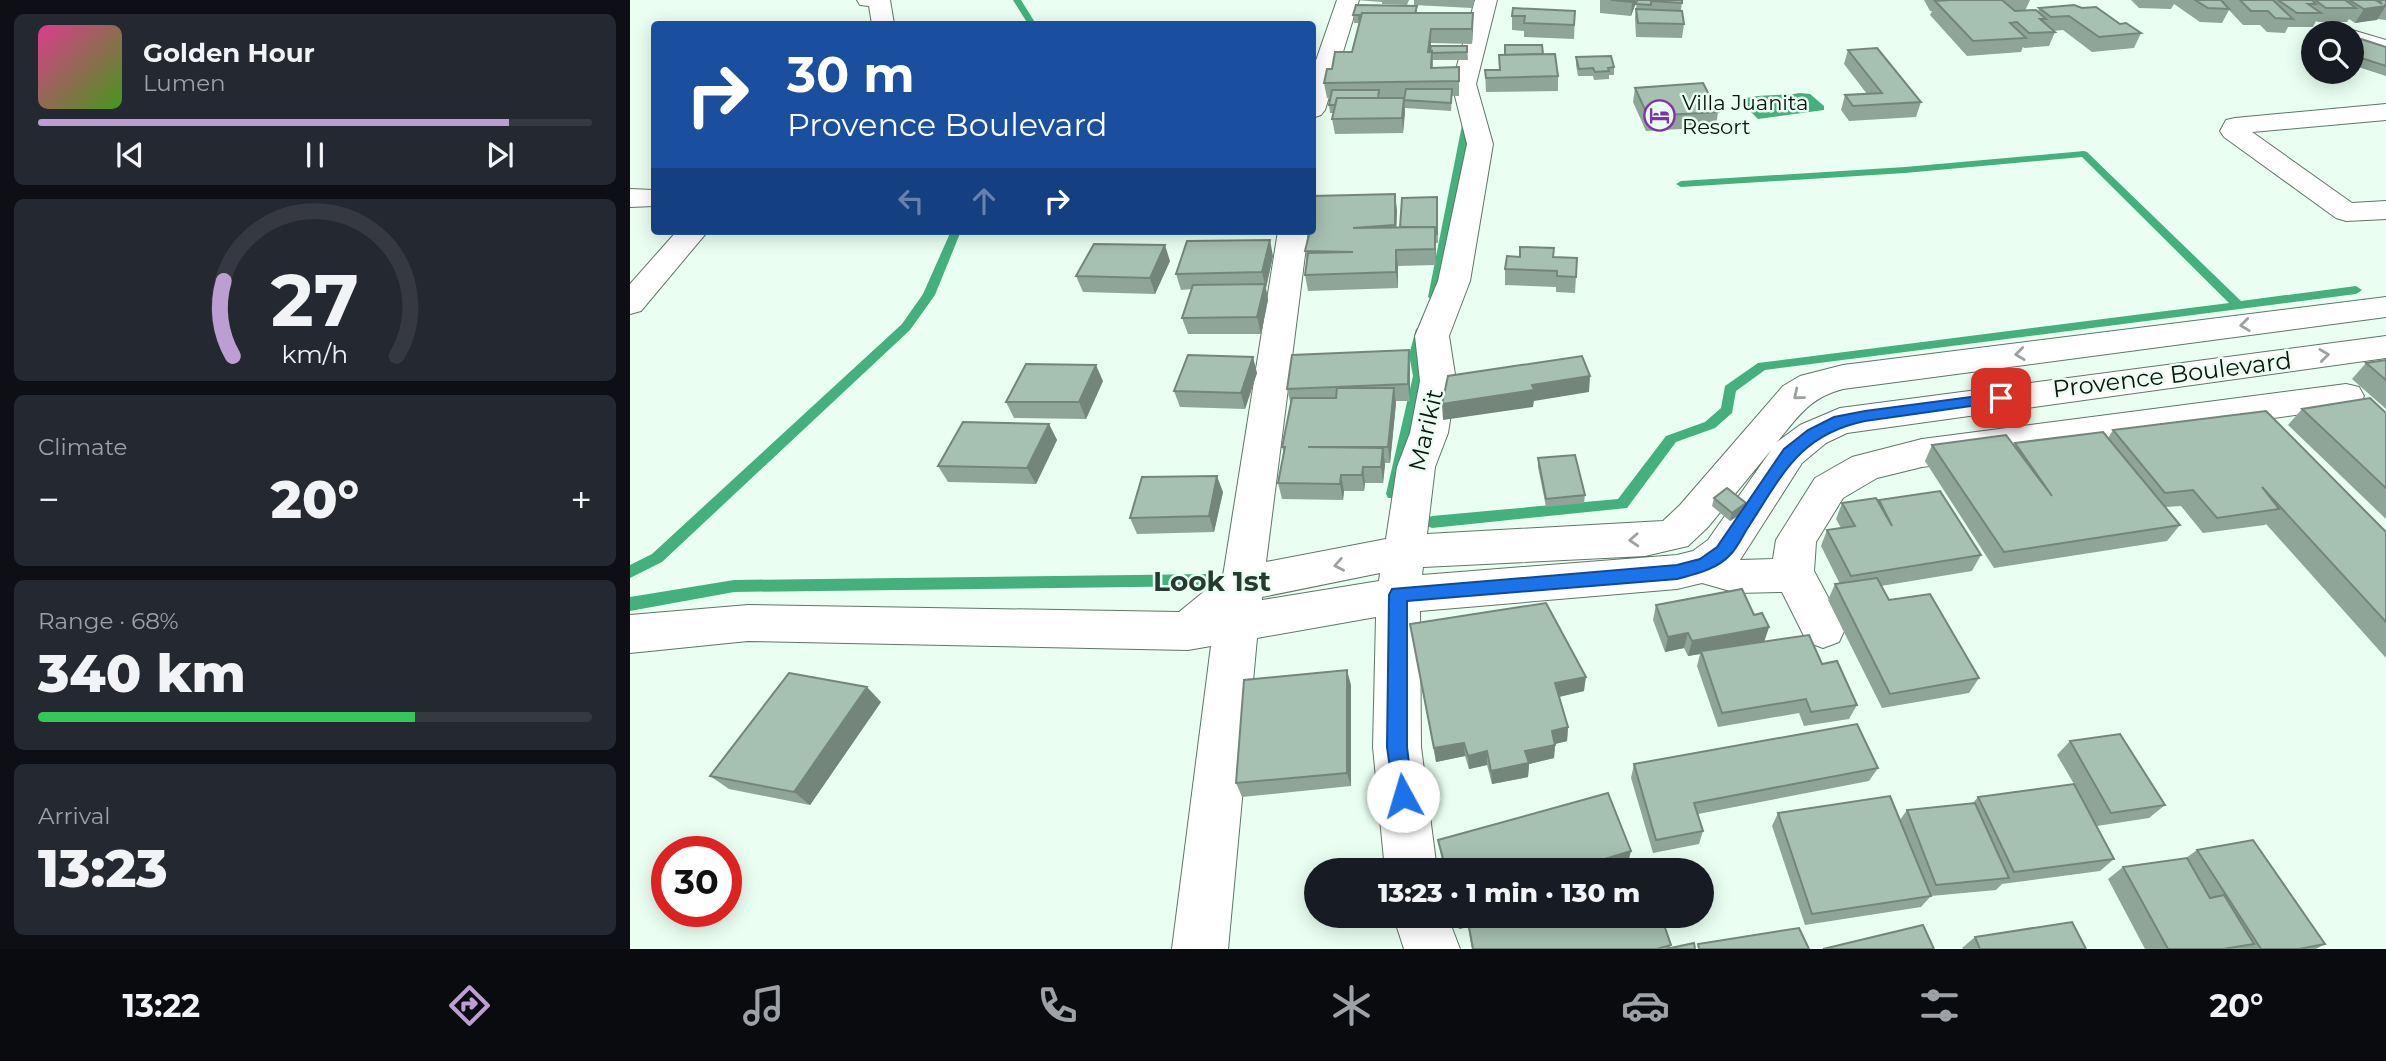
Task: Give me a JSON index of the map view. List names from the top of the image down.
{
  "streets": {
    "street": ["Provence Boulevard", "Marikit"]
  },
  "crossings": [
    ["Provence Boulevard", "Marikit"]
  ],
  "districts": ["Look 1st"],
  "places": {
    "hotel": ["Villa Juanita Resort"]
  },
  "page": {
    "turn": ["30 m", "Provence Boulevard"],
    "song": ["Golden Hour", "Lumen"],
    "tile": [
      "Climate",
      ["Range · 68%", "340 km"],
      ["Arrival", "13:23"]
    ],
    "heat": ["−", "20°", "+"],
    "limit": "30",
    "trip": "13:23 · 1 min · 130 m",
    "tabs": ["13:22", "20°"],
    "gauge": ["27", "km/h"]
  }
}
